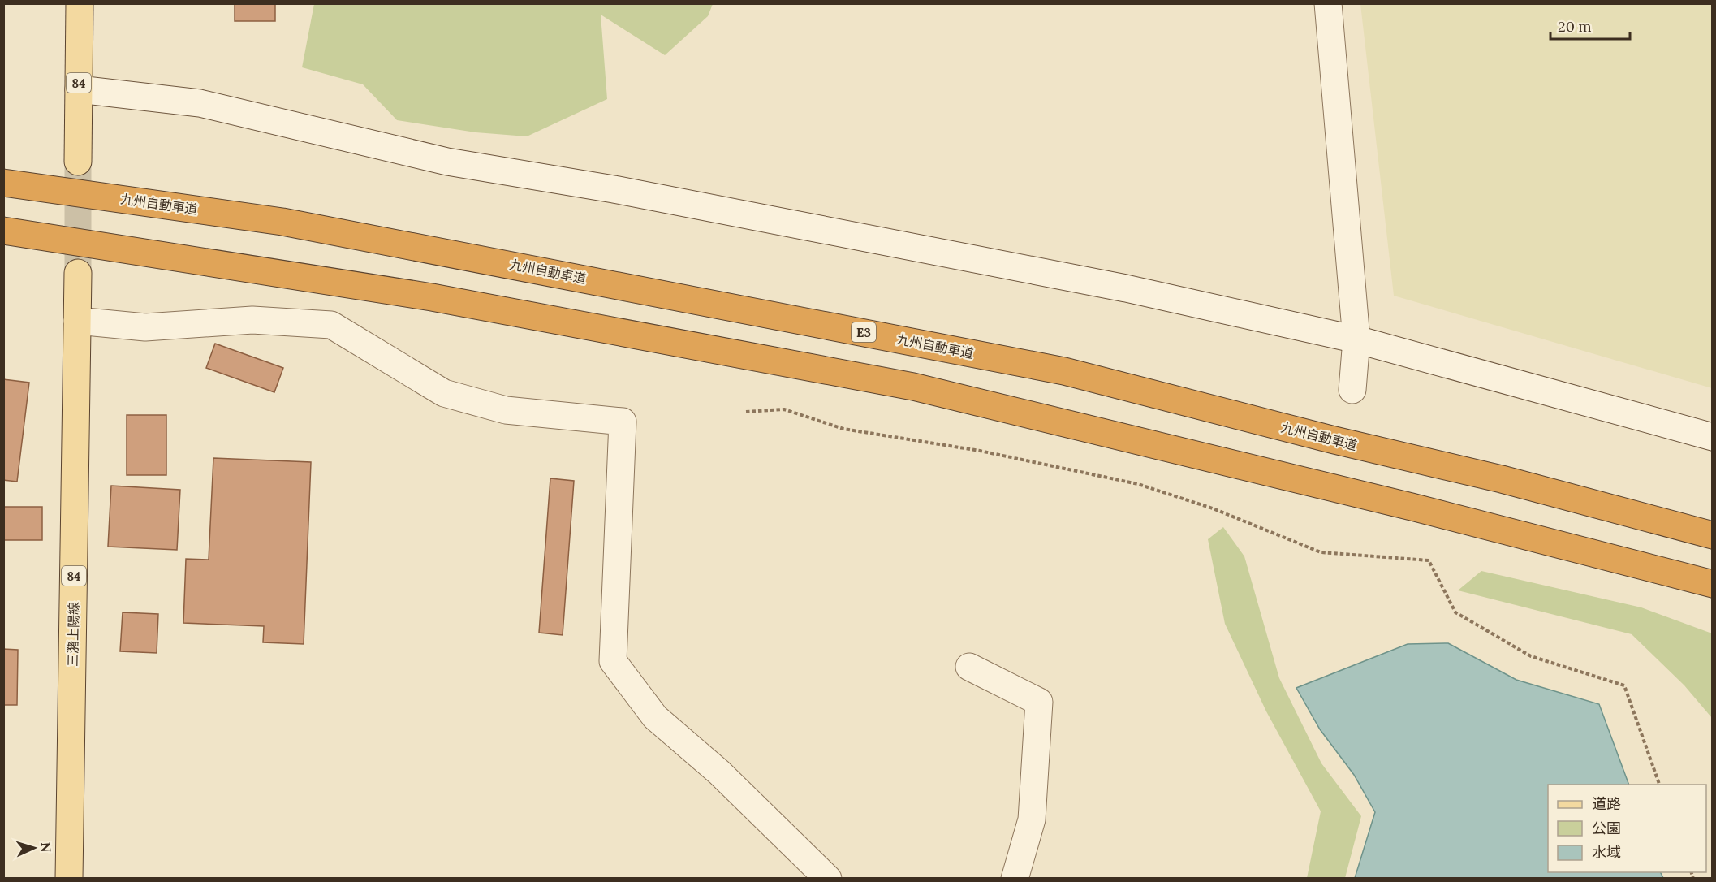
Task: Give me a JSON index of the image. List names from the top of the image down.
{
  "streets": {
    "highway": ["九州自動車道", "E3"],
    "main road": ["84", "三潴上陽線"]
  },
  "legend": ["道路", "公園", "水域"],
  "scale_bar": "20 m",
  "north": "right"
}
